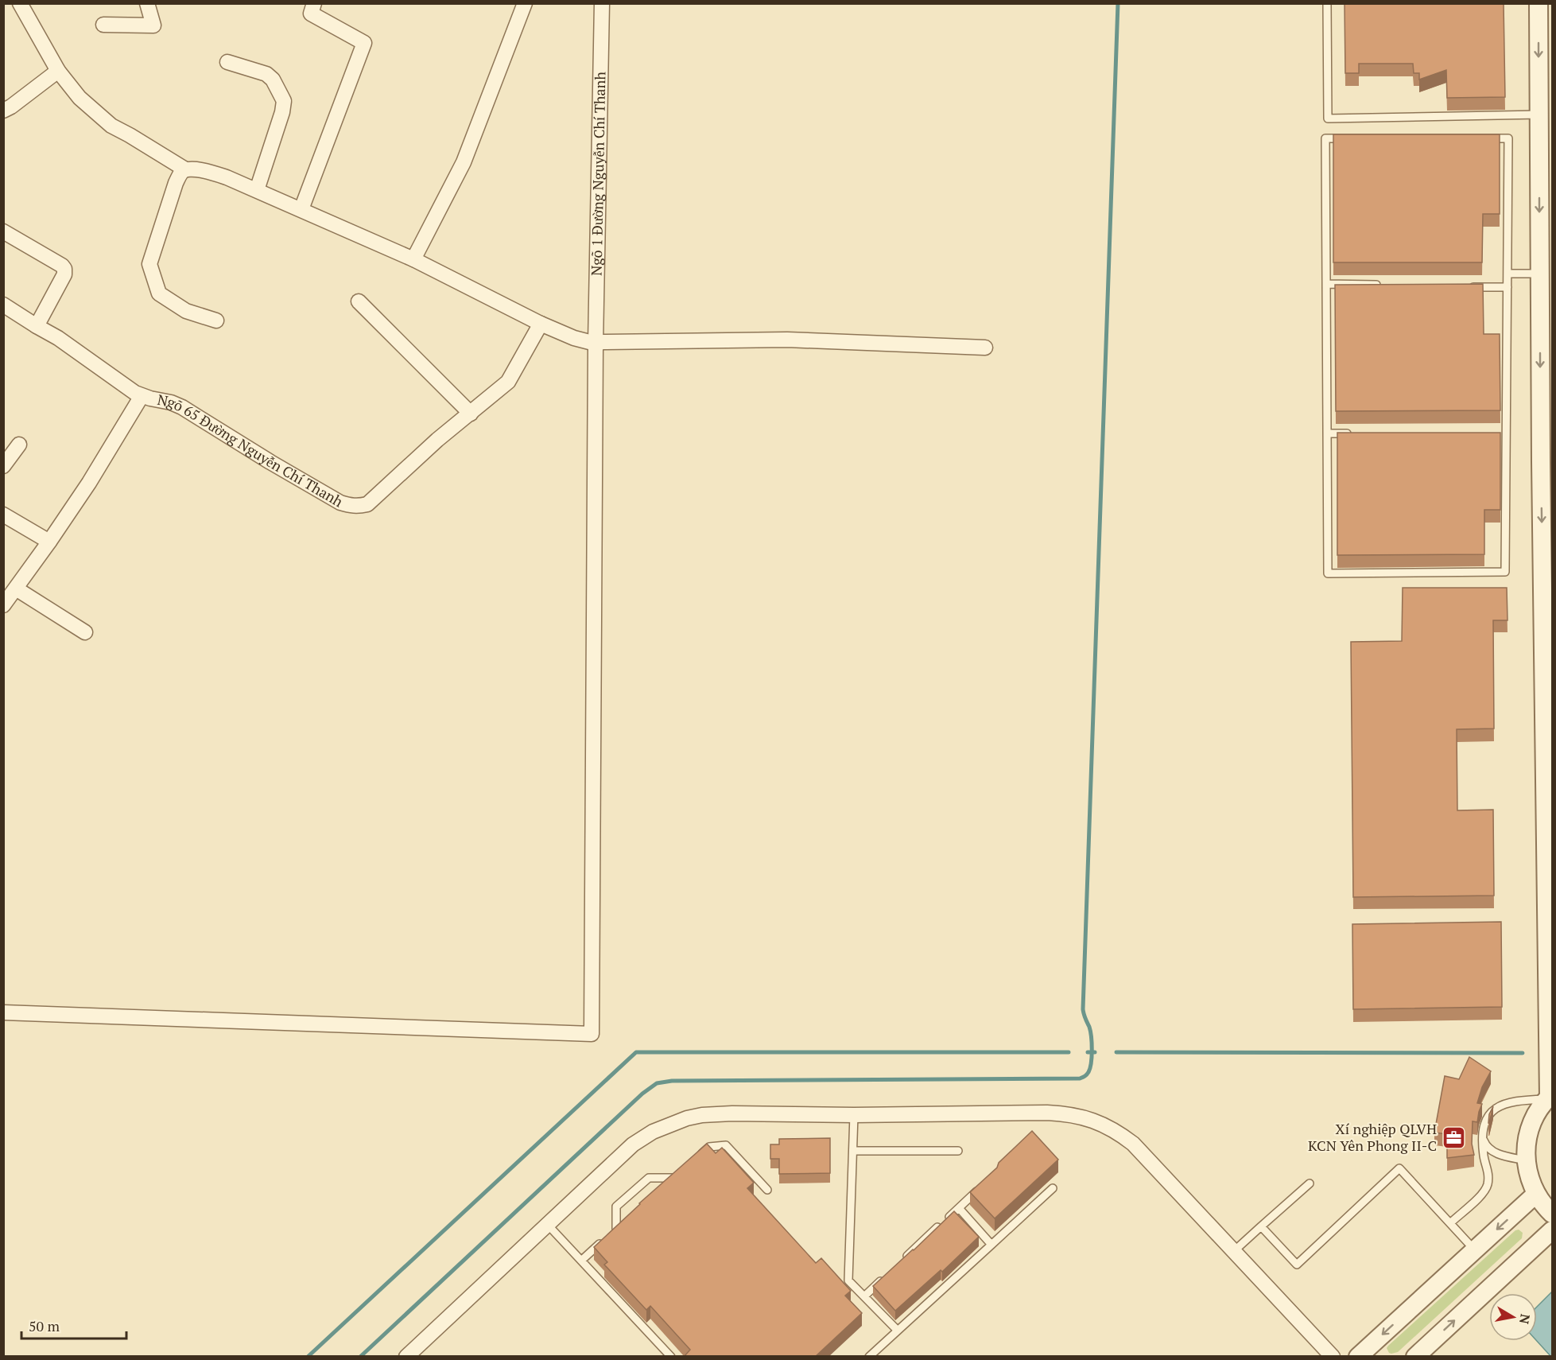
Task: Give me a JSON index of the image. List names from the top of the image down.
{
  "streets": {
    "street": ["Ngõ 1 Đường Nguyễn Chí Thanh", "Ngõ 65 Đường Nguyễn Chí Thanh"]
  },
  "places": {
    "office": ["Xí nghiệp QLVH KCN Yên Phong II-C"]
  },
  "scale_bar": "50 m",
  "north": "right"
}
